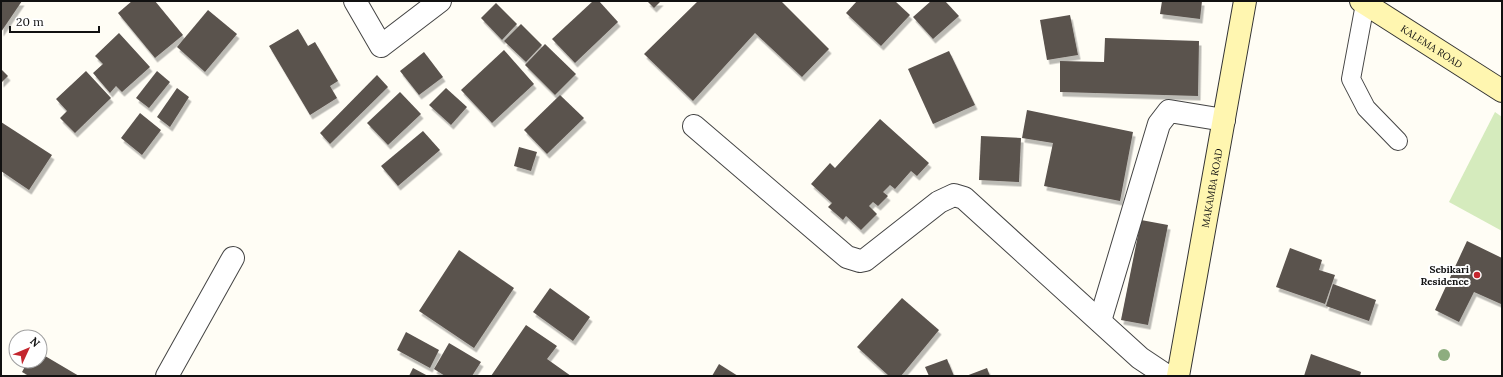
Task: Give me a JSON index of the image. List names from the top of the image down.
{
  "streets": {
    "street": ["KALEMA ROAD", "MAKAMBA ROAD"]
  },
  "places": ["Sebikari Residence"],
  "scale_bar": "20 m",
  "north": "top right"
}
